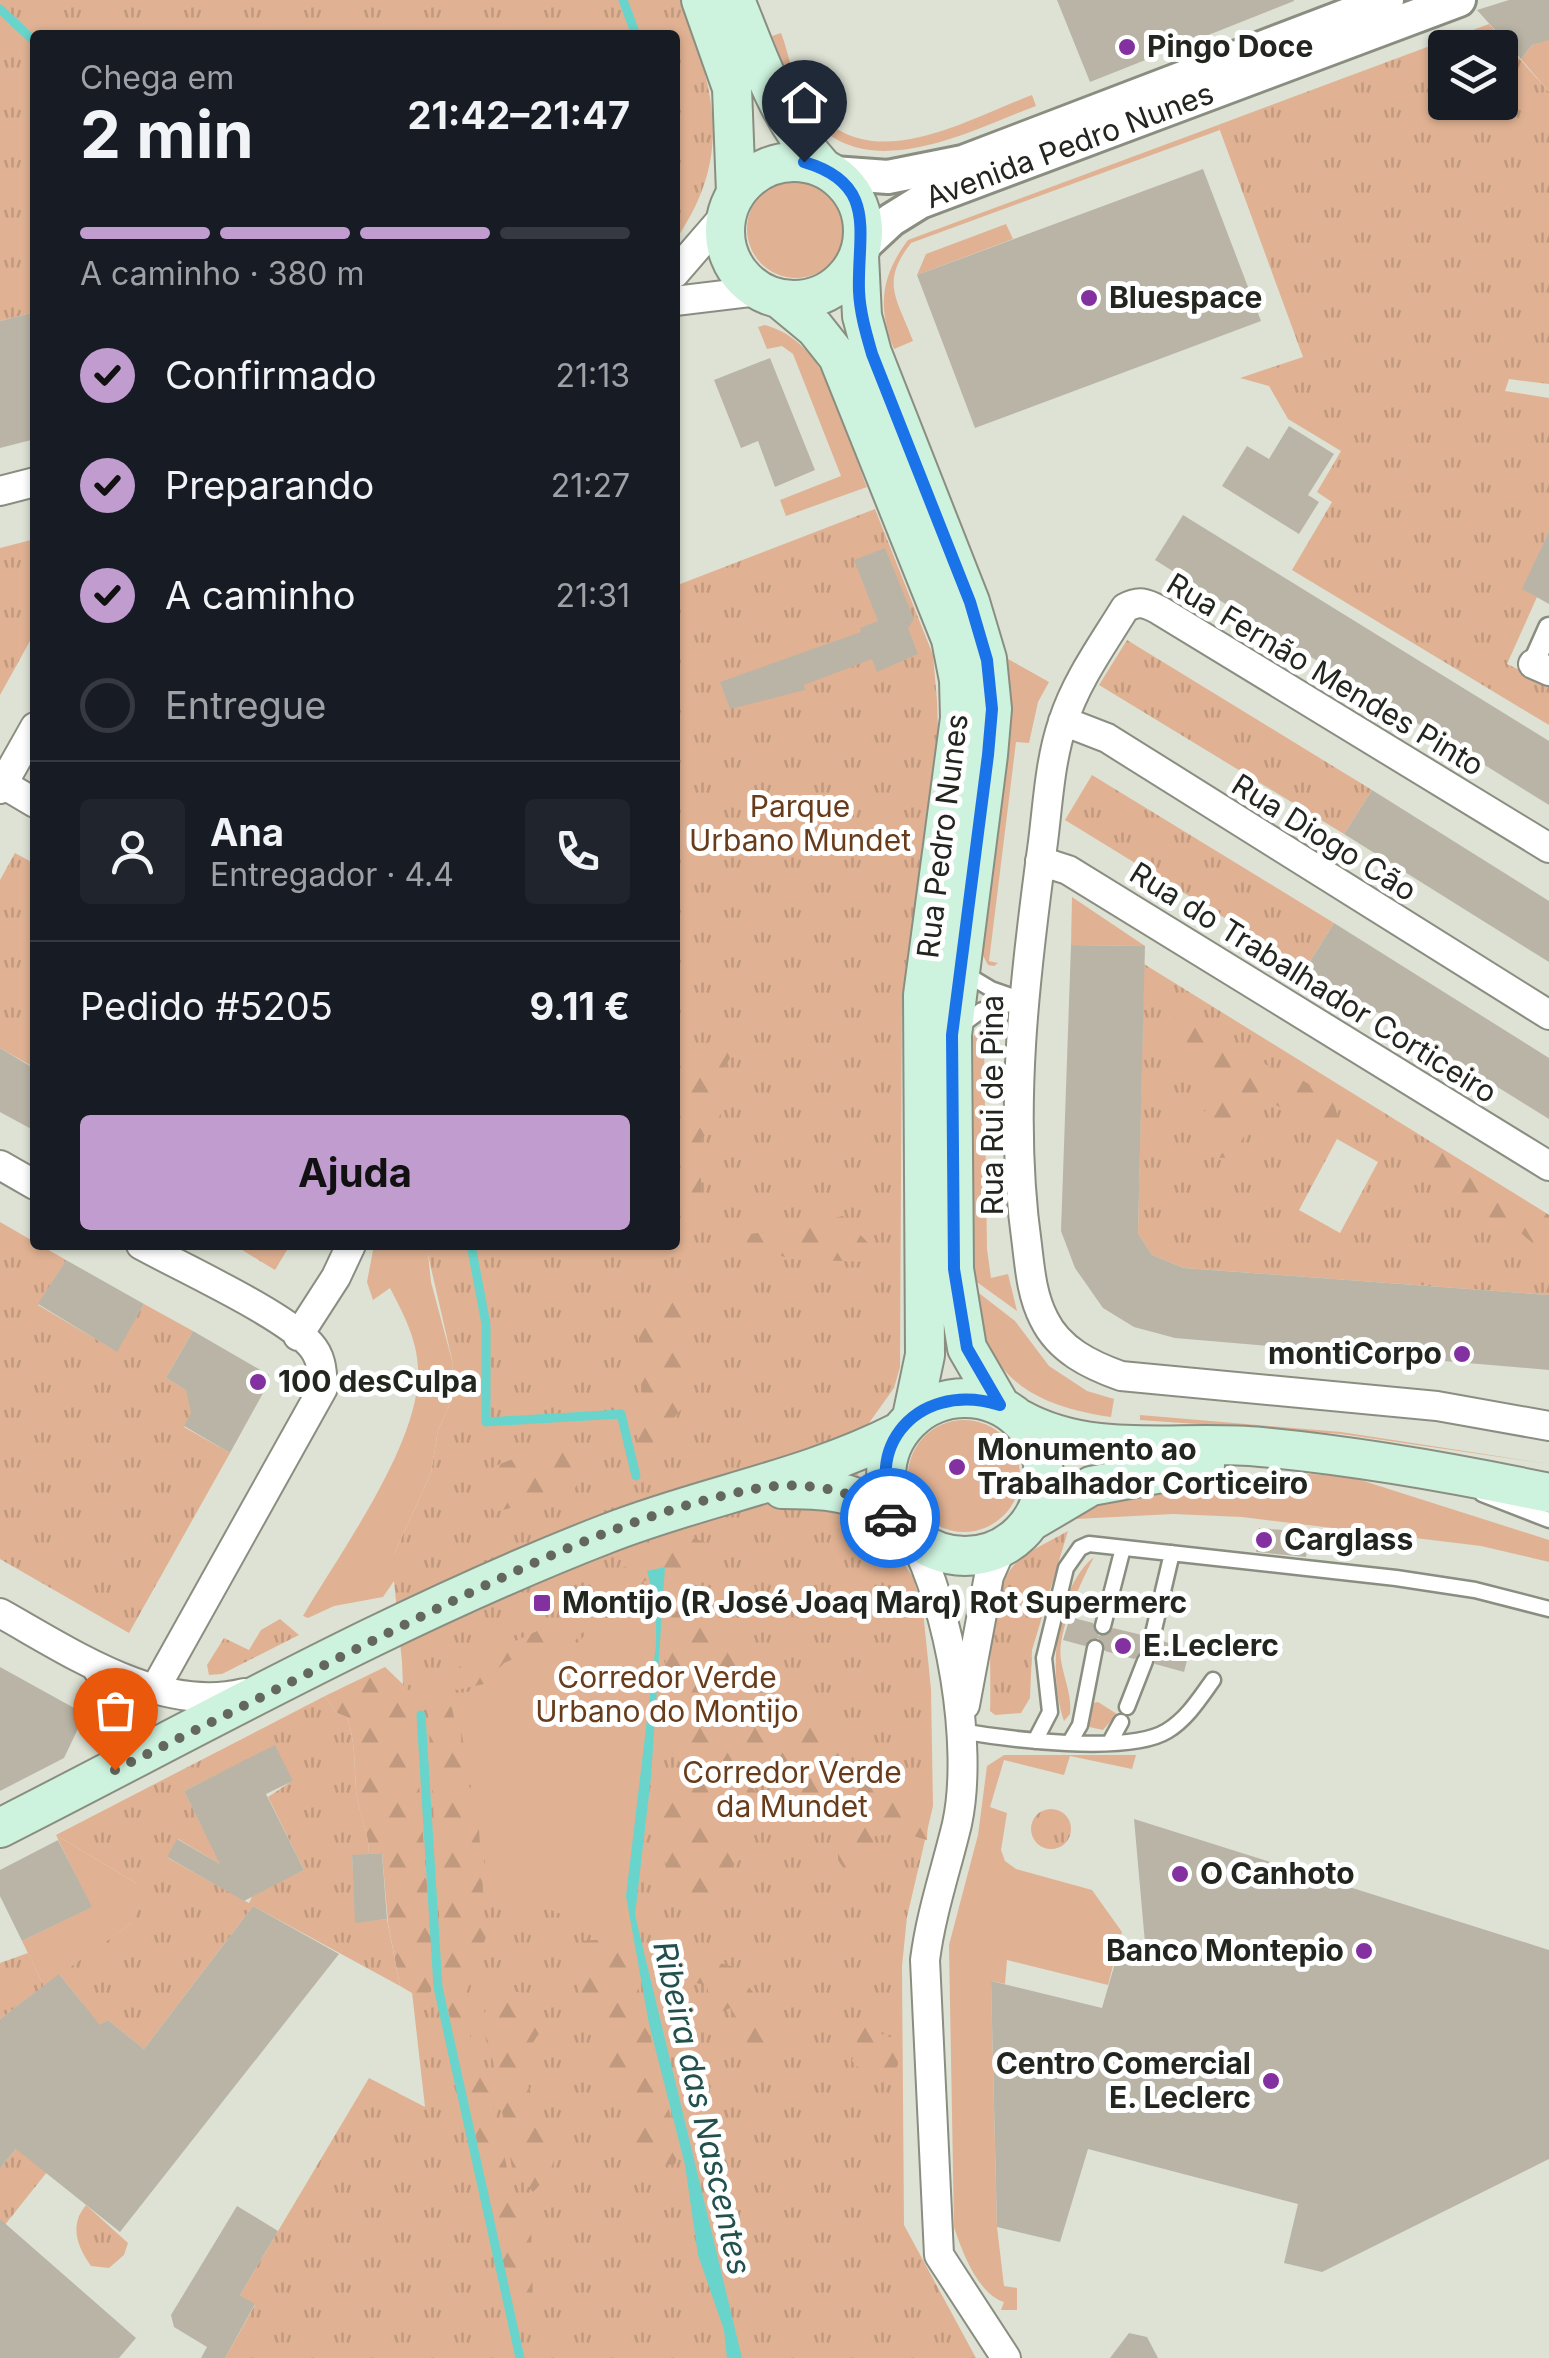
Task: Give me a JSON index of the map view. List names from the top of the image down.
{
  "streets": {
    "main road": ["Rua Pedro Nunes"],
    "street": [
      "Avenida Pedro Nunes",
      "Rua Fernão Mendes Pinto",
      "Rua Diogo Cão",
      "Rua do Trabalhador Corticeiro",
      "Rua Rui de Pina"
    ]
  },
  "crossings": [
    ["Avenida Pedro Nunes", "Rua Pedro Nunes"],
    ["Rua Fernão Mendes Pinto", "Rua Diogo Cão"],
    ["Rua Fernão Mendes Pinto", "Rua Rui de Pina"],
    ["Rua Diogo Cão", "Rua Rui de Pina"],
    ["Rua do Trabalhador Corticeiro", "Rua Rui de Pina"]
  ],
  "water": ["Ribeira das Nascentes"],
  "parks": ["Parque Urbano Mundet", "Corredor Verde Urbano do Montijo", "Corredor Verde da Mundet"],
  "places": {
    "other": [
      "Pingo Doce",
      "Bluespace",
      "montiCorpo",
      "100 desCulpa",
      "Monumento ao Trabalhador Corticeiro",
      "Carglass",
      "E.Leclerc",
      "O Canhoto",
      "Banco Montepio",
      "Centro Comercial E. Leclerc"
    ],
    "transit": ["Montijo (R José Joaq Marq) Rot Supermerc"]
  },
  "page": {
    "heading": ["2 min", "Chega em", "21:42–21:47"],
    "panel": [
      "Ana",
      "Entregador · 4.4",
      "Pedido #5205",
      "9.11 €"
    ],
    "bar": "A caminho · 380 m",
    "list": [
      ["Confirmado", "21:13"],
      ["Preparando", "21:27"],
      ["A caminho", "21:31"],
      "Entregue"
    ],
    "buttons": "Ajuda"
  }
}
